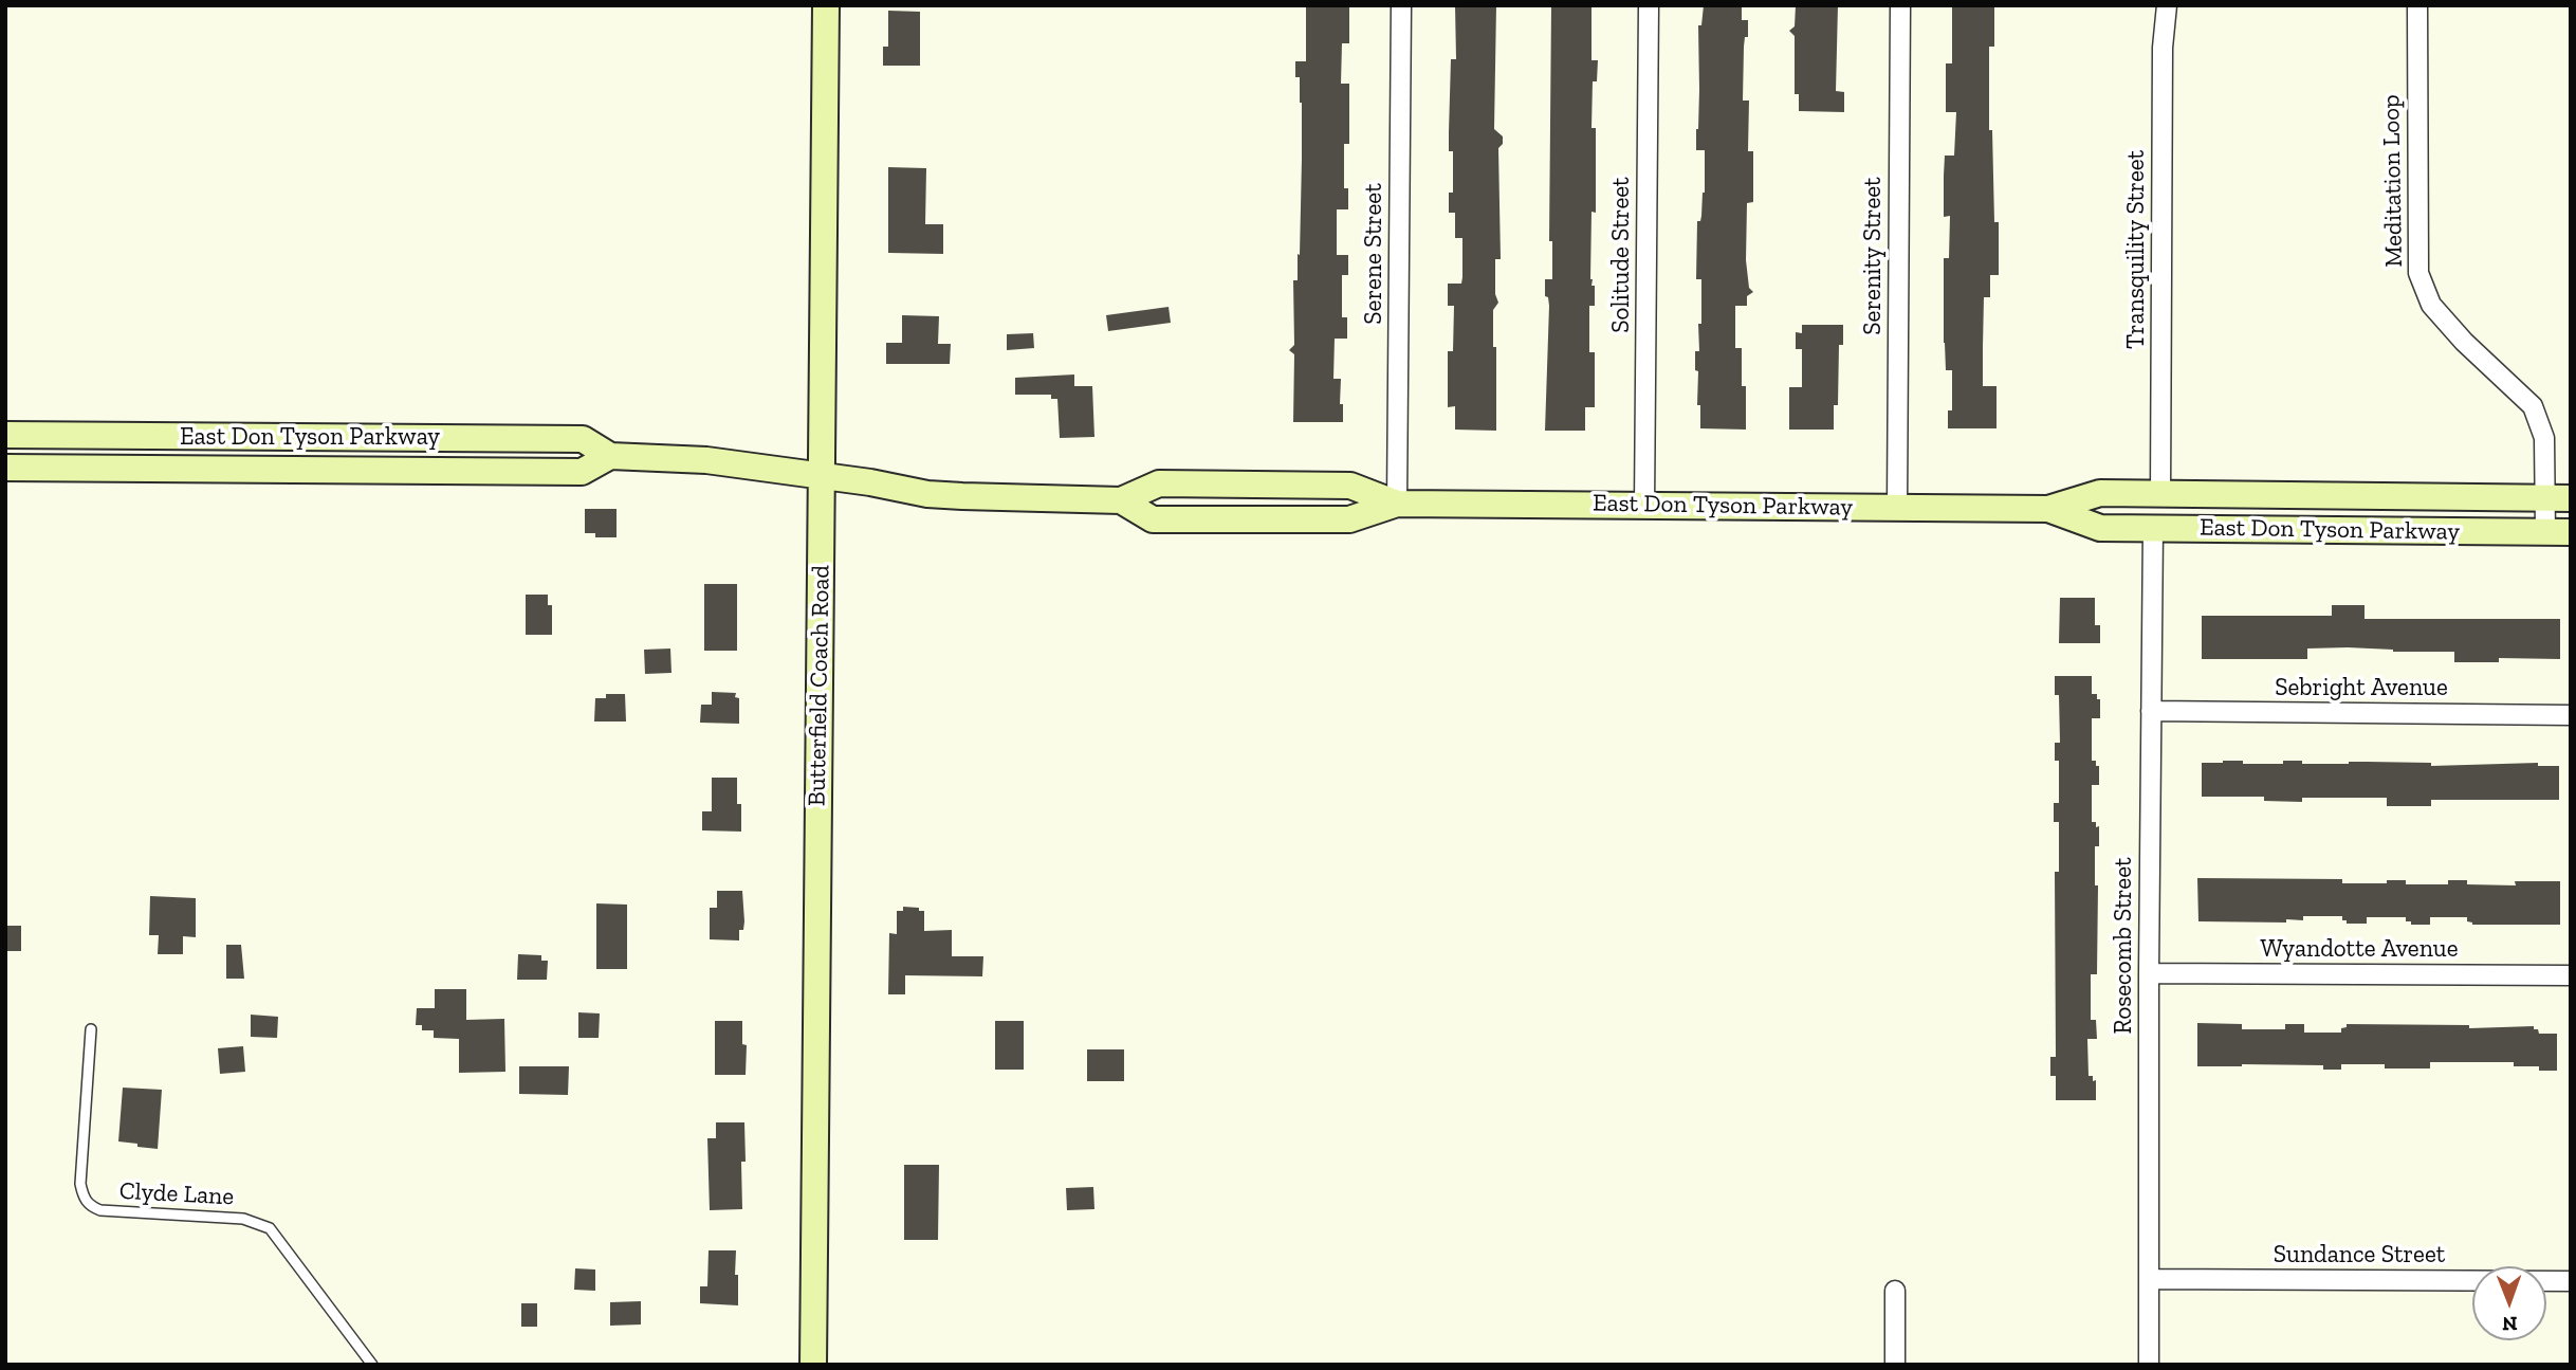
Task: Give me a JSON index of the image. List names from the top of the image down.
{
  "streets": {
    "main road": ["East Don Tyson Parkway", "Butterfield Coach Road"],
    "street": [
      "Meditation Loop",
      "Transquility Street",
      "Serene Street",
      "Solitude Street",
      "Serenity Street",
      "Sebright Avenue",
      "Rosecomb Street",
      "Wyandotte Avenue",
      "Sundance Street"
    ],
    "lane": ["Clyde Lane"]
  },
  "crossings": [
    ["Meditation Loop", "East Don Tyson Parkway"],
    ["Transquility Street", "East Don Tyson Parkway"],
    ["Serene Street", "East Don Tyson Parkway"],
    ["Solitude Street", "East Don Tyson Parkway"],
    ["Serenity Street", "East Don Tyson Parkway"],
    ["East Don Tyson Parkway", "Butterfield Coach Road"],
    ["East Don Tyson Parkway", "Rosecomb Street"],
    ["Sebright Avenue", "Rosecomb Street"],
    ["Rosecomb Street", "Wyandotte Avenue"],
    ["Rosecomb Street", "Sundance Street"]
  ],
  "north": "bottom"
}
